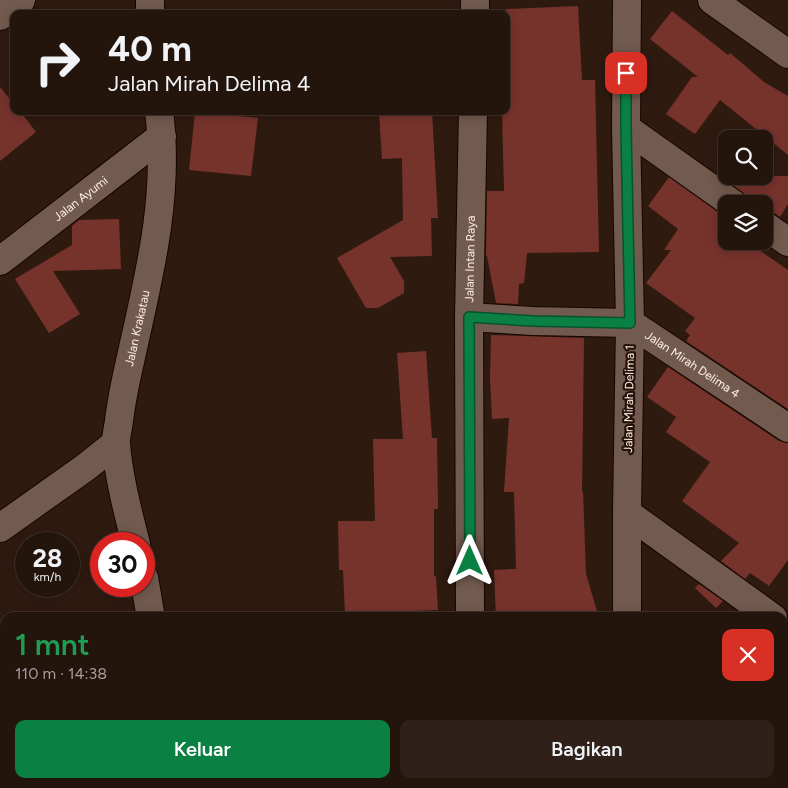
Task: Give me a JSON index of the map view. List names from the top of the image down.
{
  "streets": {
    "street": [
      "Jalan Ayumi",
      "Jalan Intan Raya",
      "Jalan Krakatau",
      "Jalan Mirah Delima 4",
      "Jalan Mirah Delima 1"
    ]
  },
  "crossings": [
    ["Jalan Ayumi", "Jalan Krakatau"],
    ["Jalan Mirah Delima 4", "Jalan Mirah Delima 1"]
  ],
  "page": {
    "turn": ["40 m", "Jalan Mirah Delima 4"],
    "speed": "28 km/h",
    "limit": "30",
    "heading": ["1 mnt", "110 m · 14:38"],
    "buttons": ["Keluar", "Bagikan"]
  }
}
